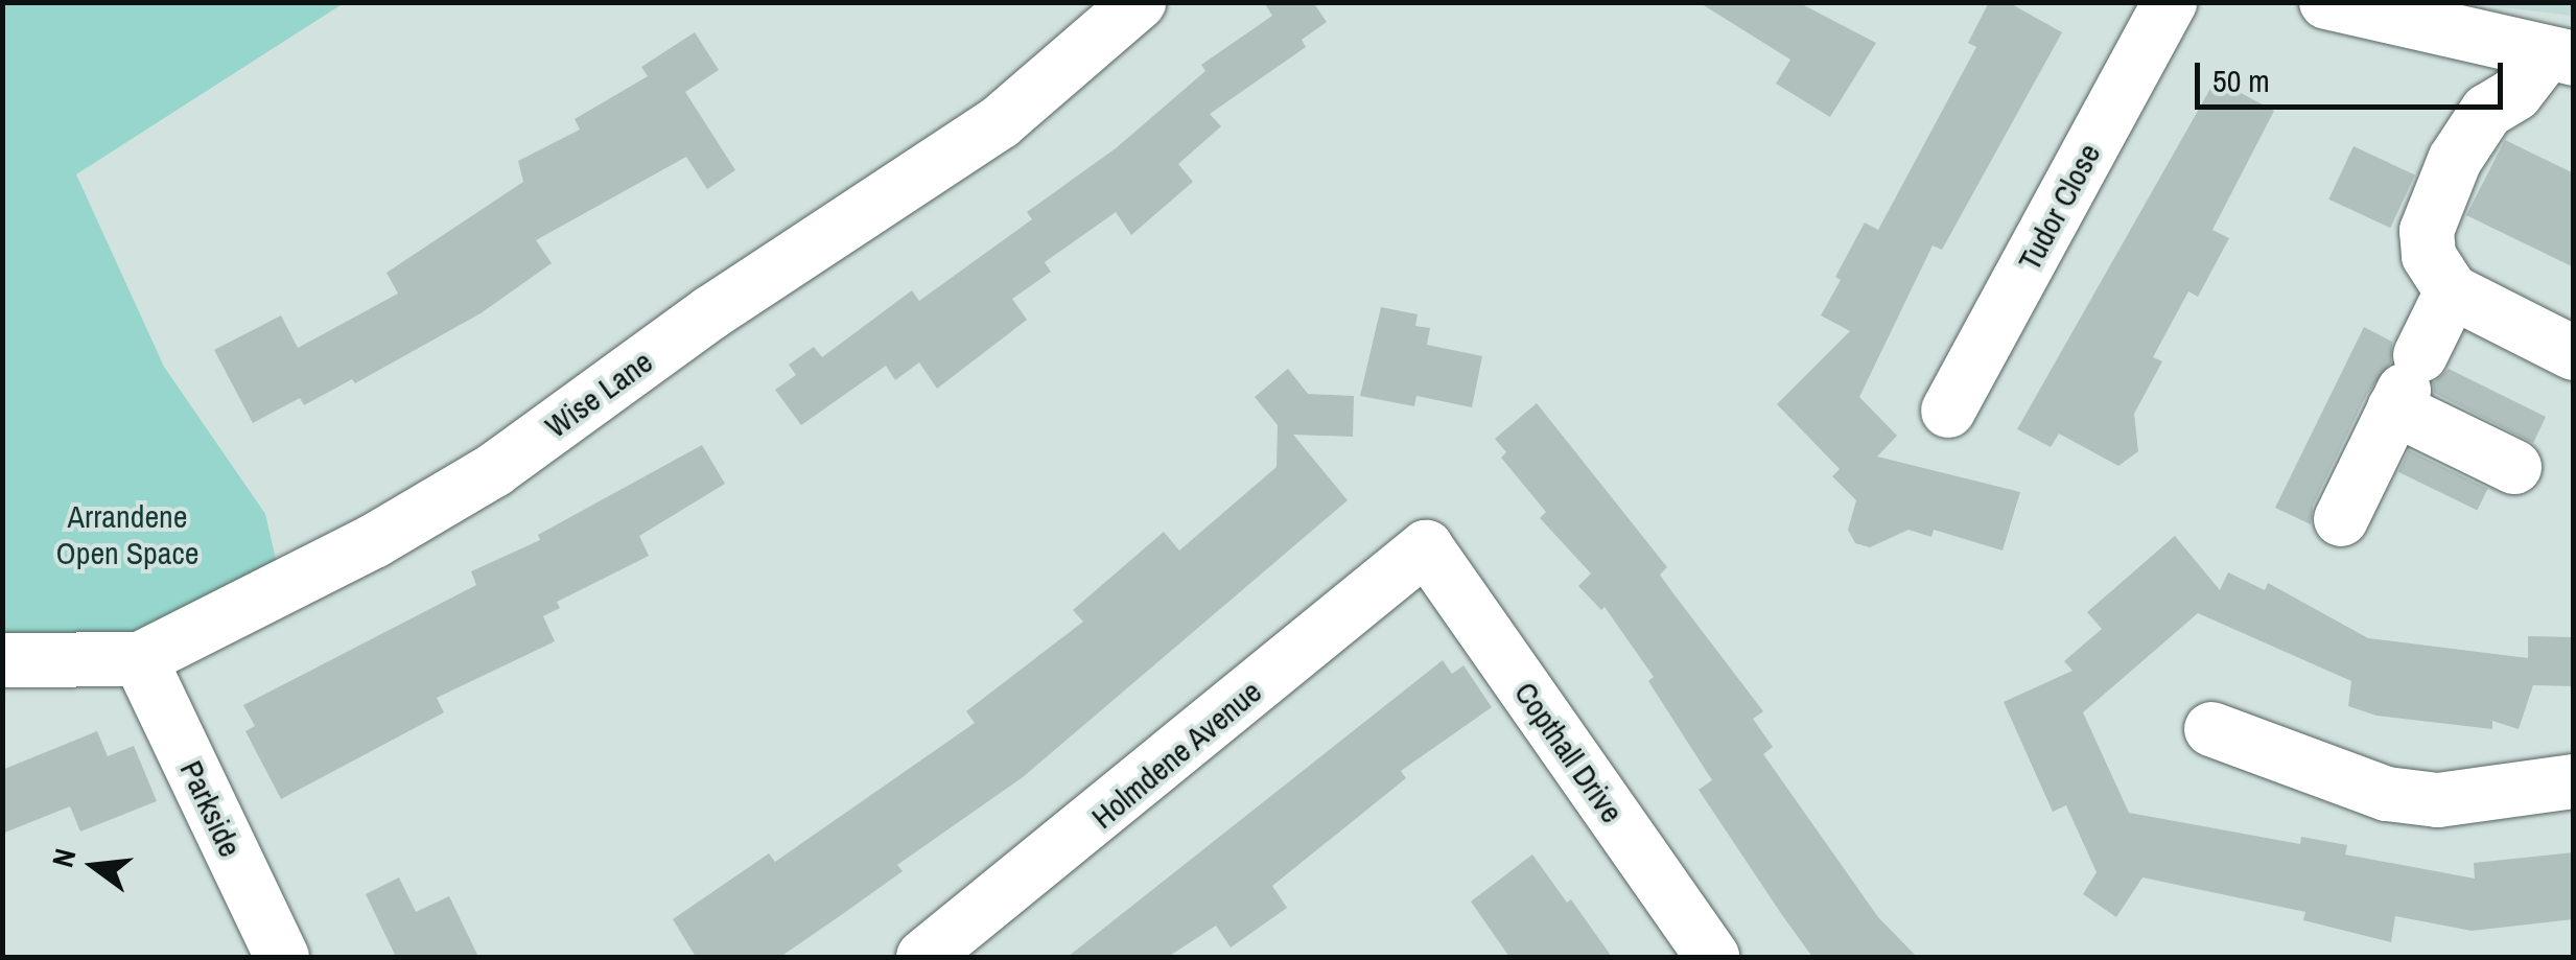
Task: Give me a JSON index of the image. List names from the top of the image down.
{
  "streets": {
    "street": [
      "Tudor Close",
      "Wise Lane",
      "Copthall Drive",
      "Holmdene Avenue",
      "Parkside"
    ]
  },
  "crossings": [
    ["Wise Lane", "Parkside"],
    ["Copthall Drive", "Holmdene Avenue"]
  ],
  "parks": ["Arrandene Open Space"],
  "scale_bar": "50 m",
  "north": "left"
}
